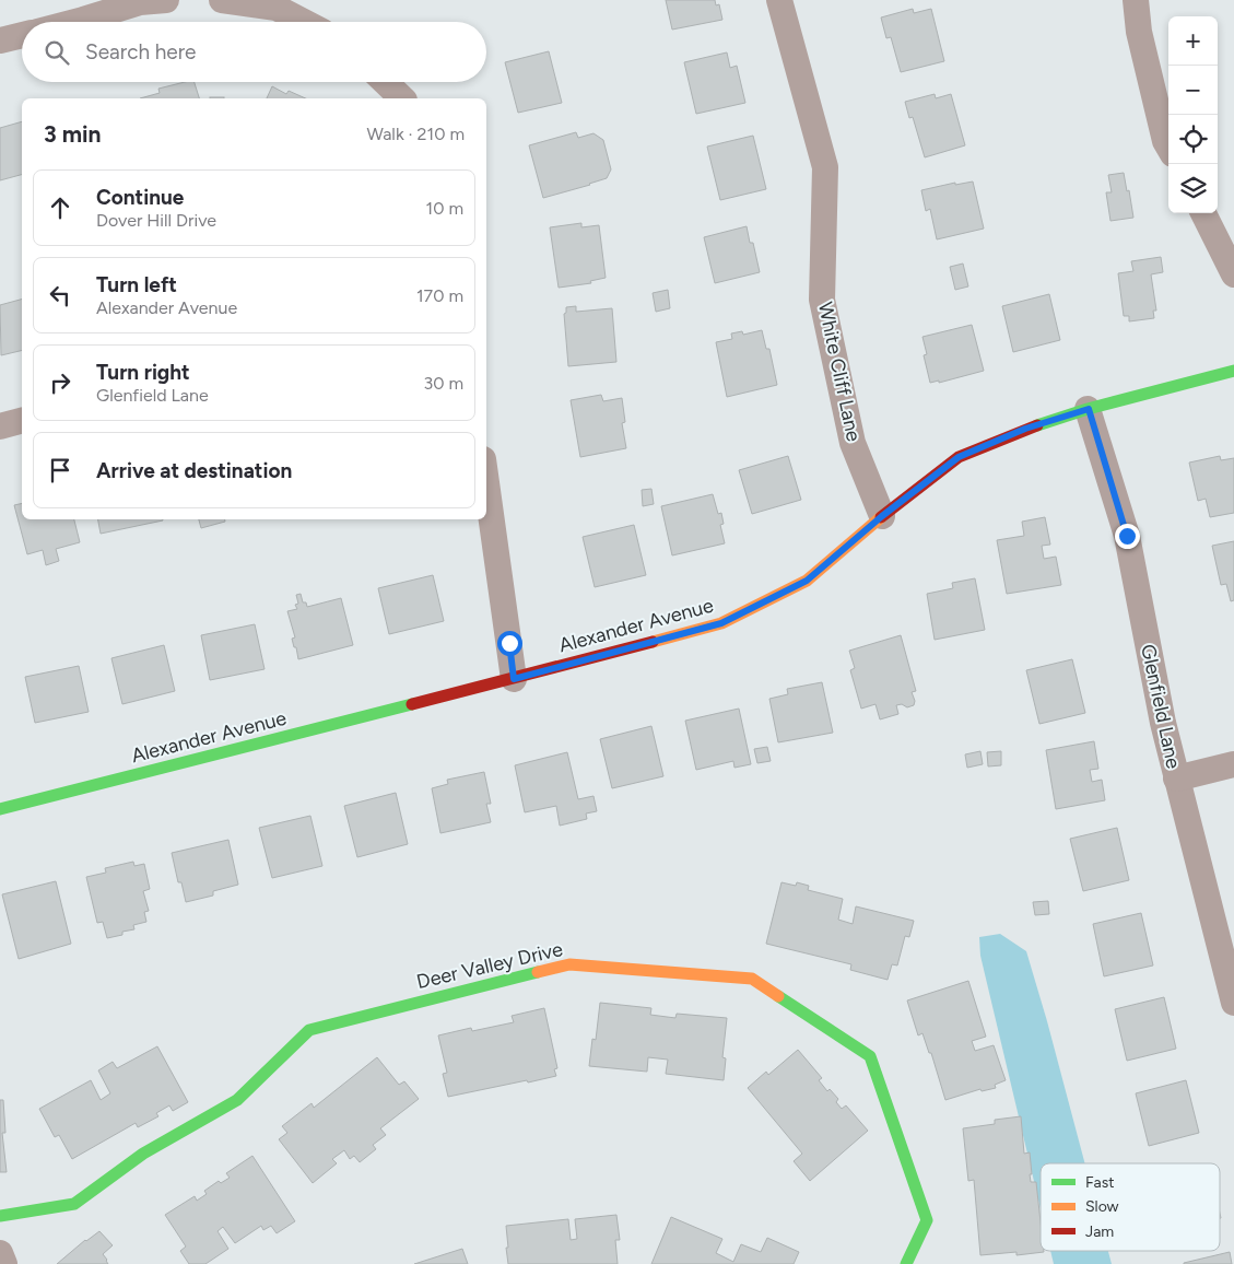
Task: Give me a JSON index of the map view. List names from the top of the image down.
{
  "streets": {
    "street": [
      "White Cliff Lane",
      "Alexander Avenue",
      "Glenfield Lane",
      "Deer Valley Drive"
    ]
  },
  "crossings": [
    ["White Cliff Lane", "Alexander Avenue"],
    ["Alexander Avenue", "Glenfield Lane"]
  ],
  "legend": ["Fast", "Slow", "Jam"],
  "page": {
    "map_buttons": ["+", "−"],
    "search": "Search here",
    "heading": ["3 min", "Walk · 210 m"],
    "list": [
      ["Continue", "Dover Hill Drive", "10 m"],
      ["Turn left", "Alexander Avenue", "170 m"],
      ["Turn right", "Glenfield Lane", "30 m"],
      "Arrive at destination"
    ]
  }
}
